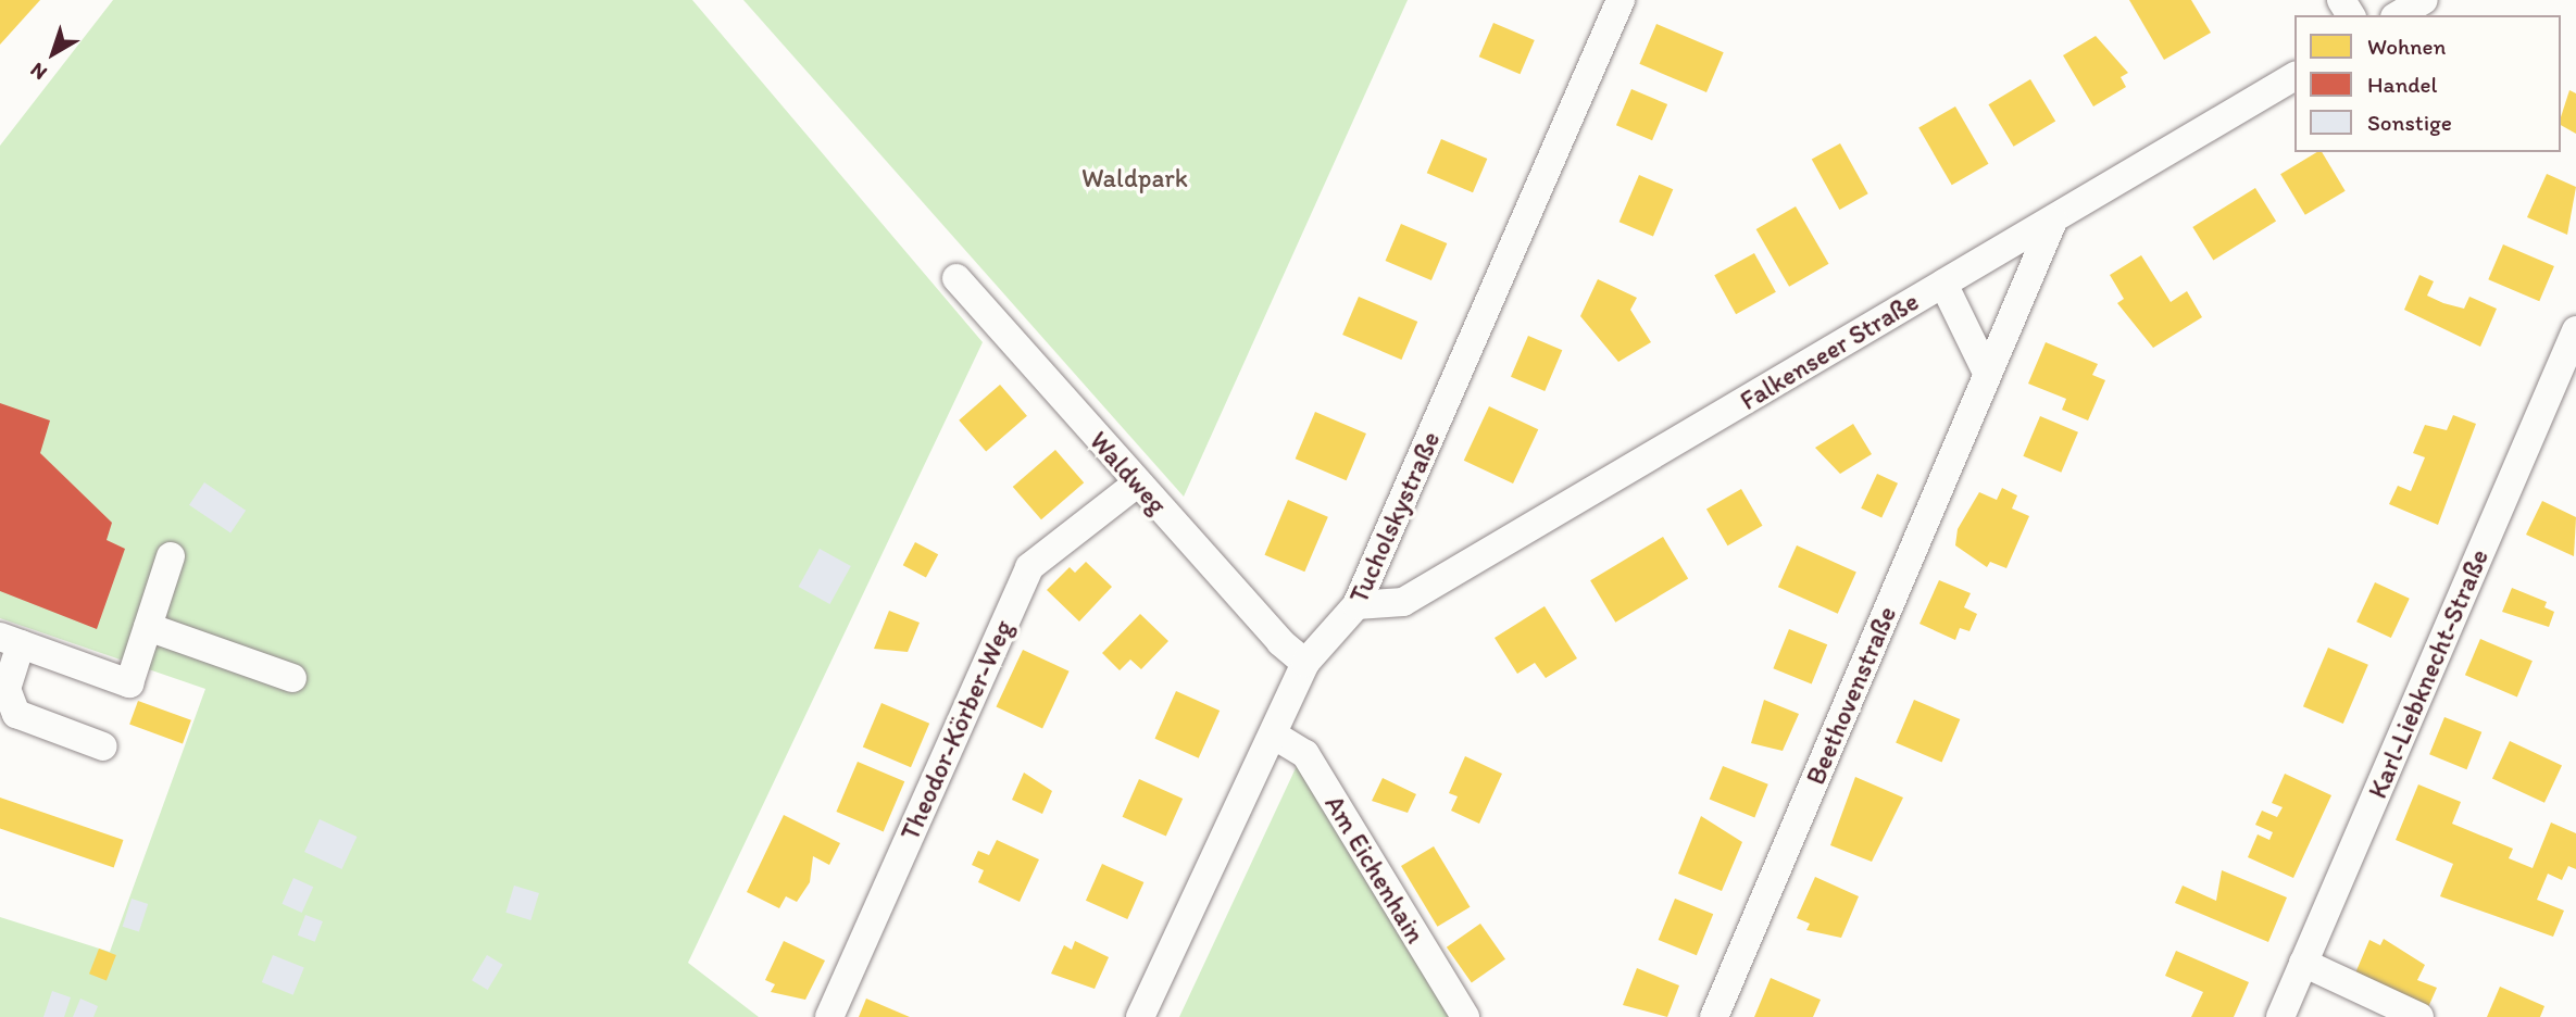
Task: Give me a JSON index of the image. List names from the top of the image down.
{
  "streets": {
    "street": [
      "Falkenseer Straße",
      "Waldweg",
      "Tucholskystraße",
      "Karl-Liebknecht-Straße",
      "Beethovenstraße",
      "Theodor-Körber-Weg",
      "Am Eichenhain"
    ]
  },
  "crossings": [
    ["Falkenseer Straße", "Tucholskystraße"],
    ["Falkenseer Straße", "Beethovenstraße"],
    ["Waldweg", "Tucholskystraße"],
    ["Waldweg", "Theodor-Körber-Weg"],
    ["Tucholskystraße", "Am Eichenhain"]
  ],
  "parks": ["Waldpark"],
  "legend": ["Wohnen", "Handel", "Sonstige"],
  "north": "bottom left"
}
